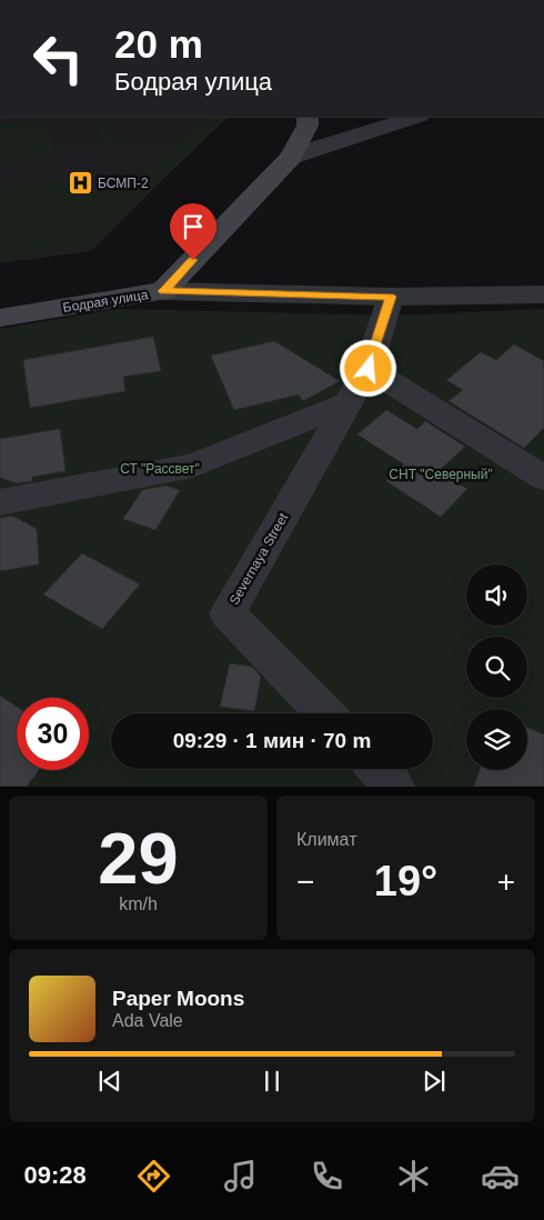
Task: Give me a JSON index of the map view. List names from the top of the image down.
{
  "streets": {
    "main road": ["Бодрая улица"],
    "street": ["Severnaya Street"]
  },
  "crossings": [
    ["Бодрая улица", "Severnaya Street"]
  ],
  "parks": ["СТ \"Рассвет\"", "СНТ \"Северный\""],
  "places": {
    "hospital": ["БСМП-2"]
  },
  "page": {
    "turn": ["20 m", "Бодрая улица"],
    "limit": "30",
    "trip": "09:29 · 1 мин · 70 m",
    "tile": [
      ["29", "km/h"],
      "Климат"
    ],
    "heat": ["−", "19°", "+"],
    "song": ["Paper Moons", "Ada Vale"],
    "tabs": "09:28"
  }
}
